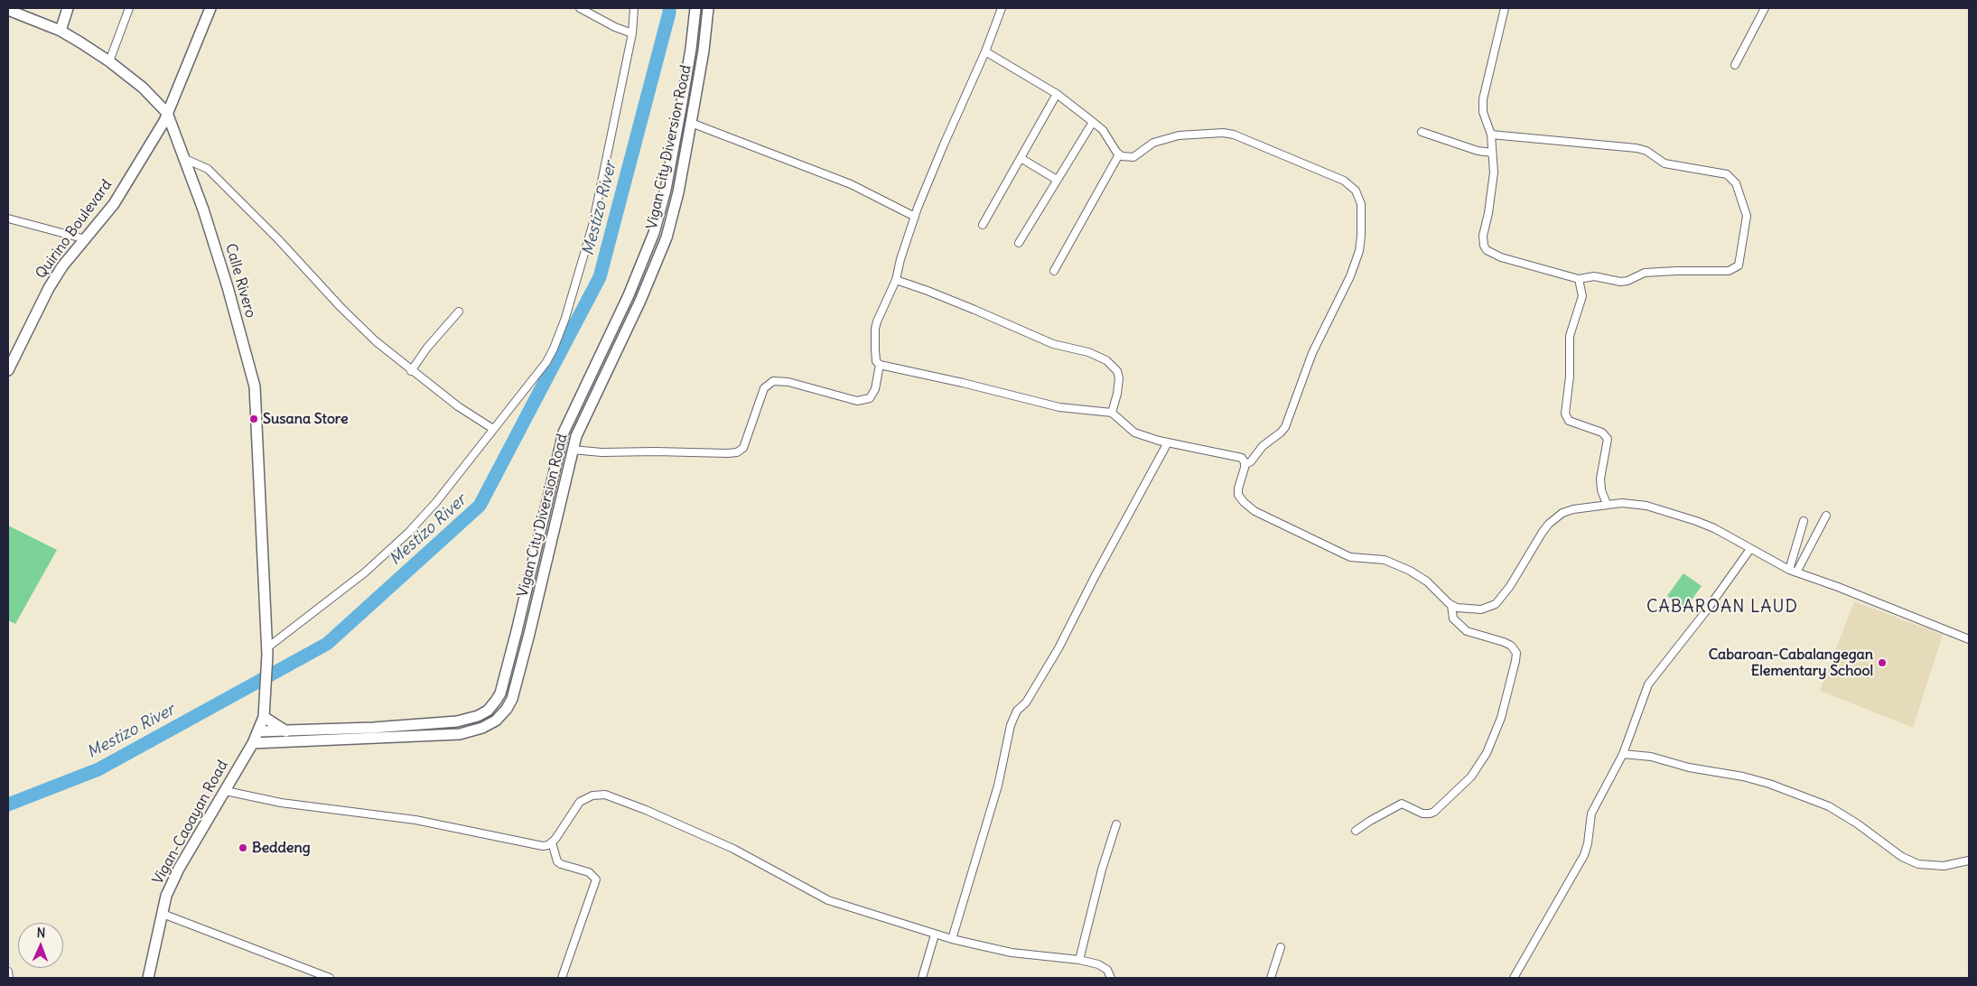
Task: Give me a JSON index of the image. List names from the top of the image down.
{
  "streets": {
    "main road": [
      "Vigan City Diversion Road",
      "Quirino Boulevard",
      "Calle Rivero",
      "Vigan-Caoayan Road"
    ]
  },
  "crossings": [
    ["Vigan City Diversion Road", "Vigan-Caoayan Road"],
    ["Quirino Boulevard", "Calle Rivero"],
    ["Calle Rivero", "Vigan-Caoayan Road"]
  ],
  "districts": ["CABAROAN LAUD"],
  "water": ["Mestizo River"],
  "places": ["Susana Store", "Cabaroan-Cabalangegan Elementary School", "Beddeng"],
  "north": "top"
}
